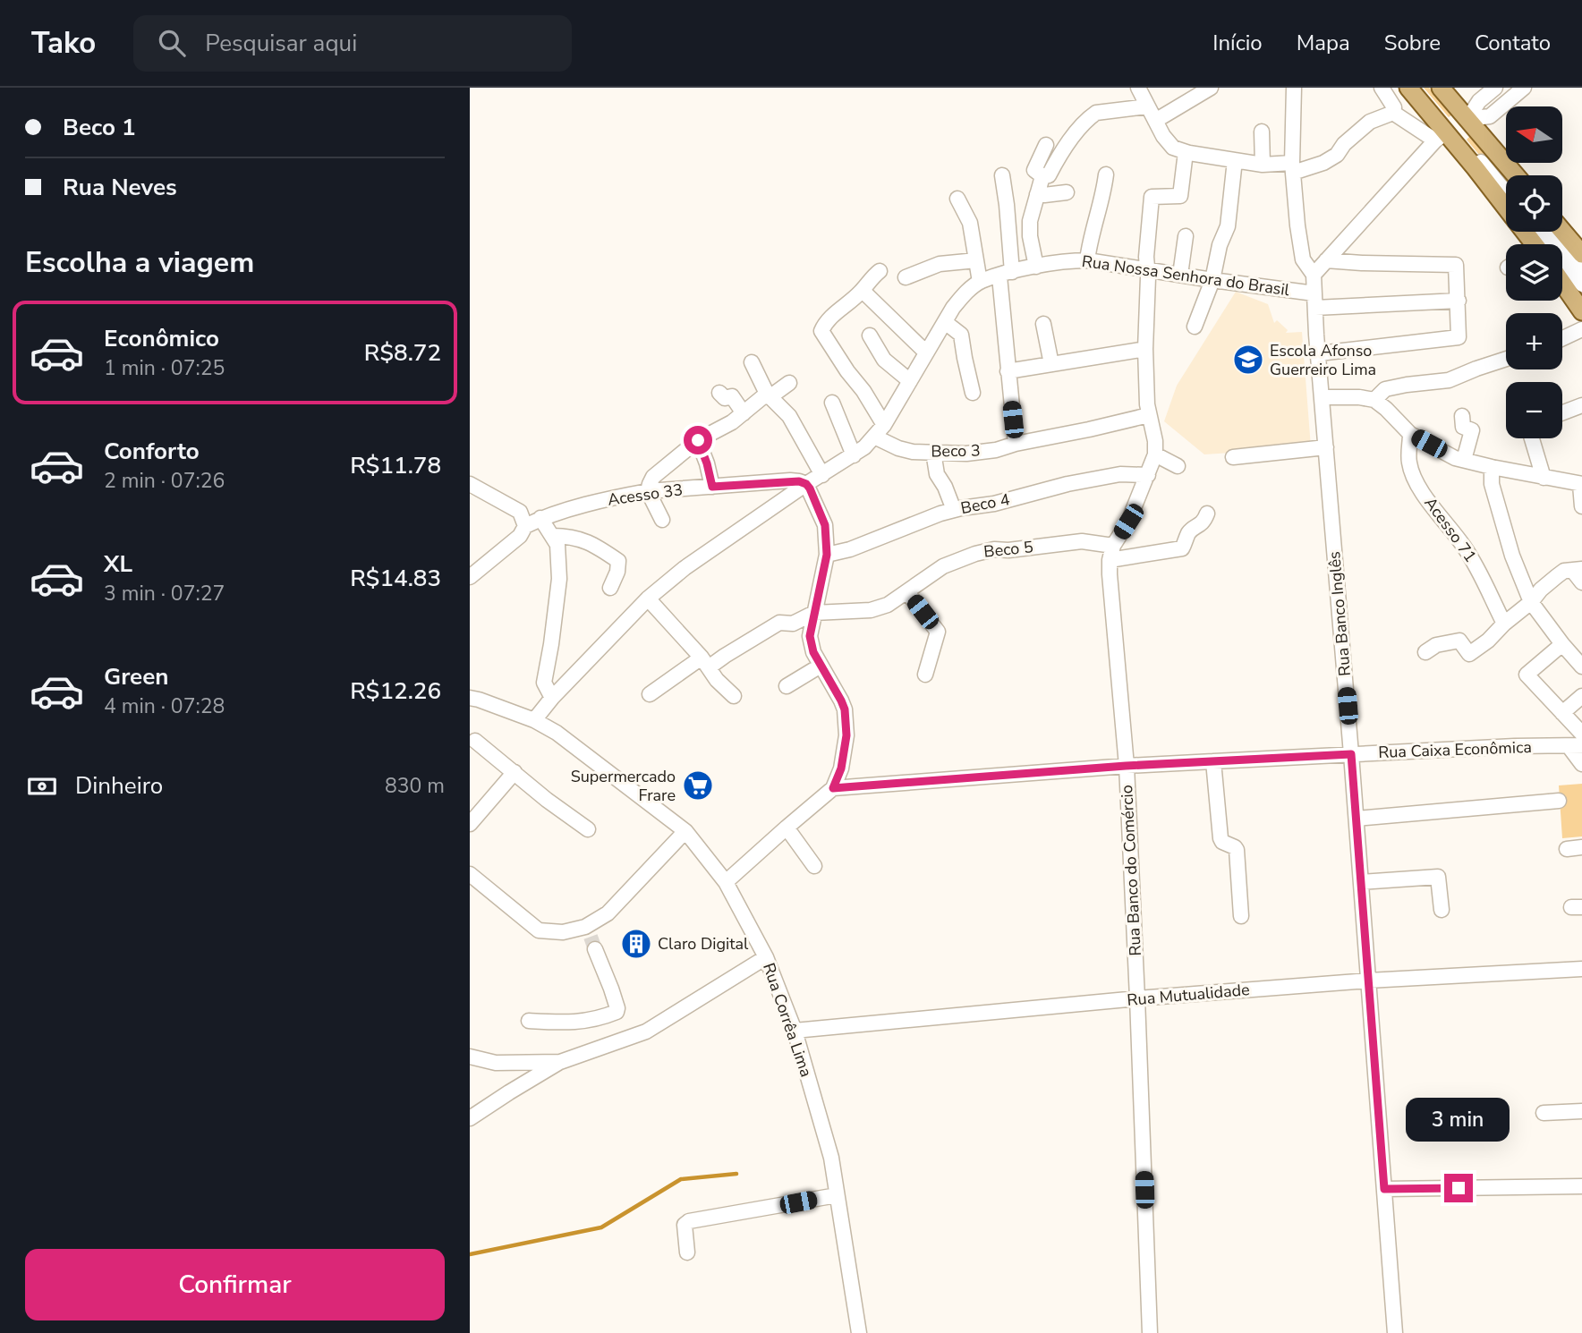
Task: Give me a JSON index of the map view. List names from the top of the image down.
{
  "streets": {
    "street": [
      "Rua Nossa Senhora do Brasil",
      "Beco 3",
      "Acesso 33",
      "Beco 4",
      "Acesso 71",
      "Beco 5",
      "Rua Banco Inglês",
      "Rua Caixa Econômica",
      "Rua Banco do Comércio",
      "Rua Mutualidade",
      "Rua Corrêa Lima"
    ]
  },
  "crossings": [
    ["Rua Nossa Senhora do Brasil", "Beco 3"],
    ["Rua Nossa Senhora do Brasil", "Acesso 33"],
    ["Rua Nossa Senhora do Brasil", "Rua Banco Inglês"],
    ["Rua Nossa Senhora do Brasil", "Rua Banco do Comércio"],
    ["Rua Nossa Senhora do Brasil", "Rua Corrêa Lima"],
    ["Beco 3", "Rua Banco do Comércio"],
    ["Beco 4", "Rua Banco do Comércio"],
    ["Beco 5", "Rua Banco do Comércio"],
    ["Rua Banco Inglês", "Rua Caixa Econômica"],
    ["Rua Banco Inglês", "Rua Mutualidade"],
    ["Rua Caixa Econômica", "Rua Banco do Comércio"],
    ["Rua Banco do Comércio", "Rua Mutualidade"],
    ["Rua Mutualidade", "Rua Corrêa Lima"]
  ],
  "places": {
    "school or university": ["Escola Afonso Guerreiro Lima"],
    "supermarket": ["Supermercado Frare"],
    "building": ["Claro Digital"]
  },
  "north": "left",
  "page": {
    "header": "Tako",
    "search": "Pesquisar aqui",
    "nav": [
      "Início",
      "Mapa",
      "Sobre",
      "Contato"
    ],
    "banner": ["Beco 1", "Rua Neves"],
    "map_buttons": ["+", "−"],
    "heading": "Escolha a viagem",
    "list": [
      {
        "name": "Econômico",
        "note": "1 min · 07:25",
        "value": "R$8.72"
      },
      {
        "name": "Conforto",
        "note": "2 min · 07:26",
        "value": "R$11.78"
      },
      {
        "name": "XL",
        "note": "3 min · 07:27",
        "value": "R$14.83"
      },
      {
        "name": "Green",
        "note": "4 min · 07:28",
        "value": "R$12.26"
      }
    ],
    "pay": ["Dinheiro", "830 m"],
    "bubble": "3 min",
    "buttons": "Confirmar"
  }
}
